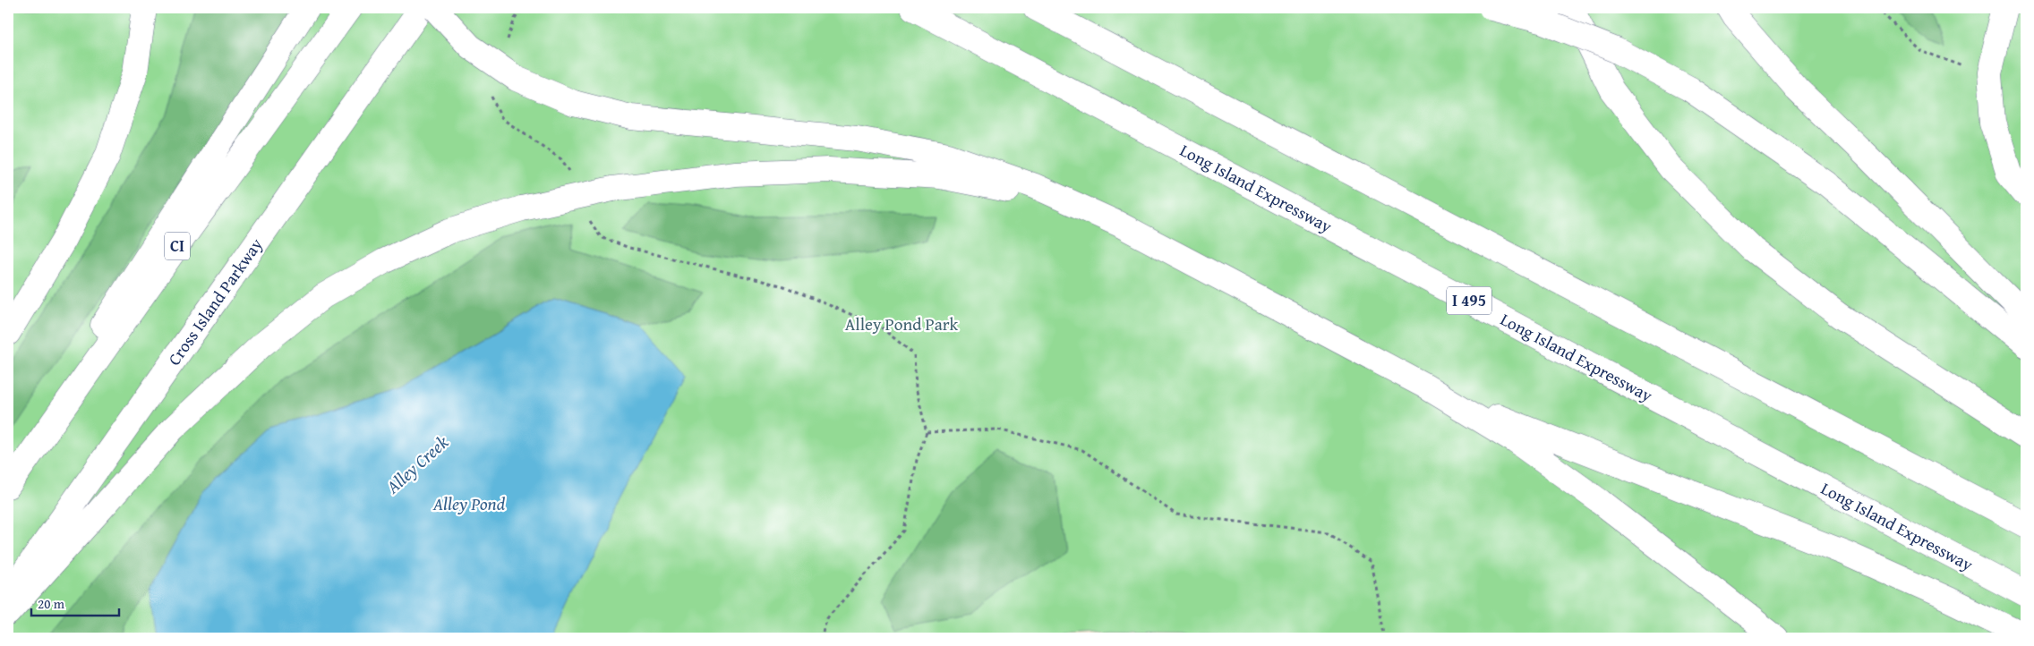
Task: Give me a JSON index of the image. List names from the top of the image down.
{
  "streets": {
    "main road": [
      "Long Island Expressway",
      "CI",
      "I 495",
      "Cross Island Parkway"
    ]
  },
  "water": ["Alley Creek", "Alley Pond"],
  "parks": ["Alley Pond Park"],
  "scale_bar": "20 m"
}
